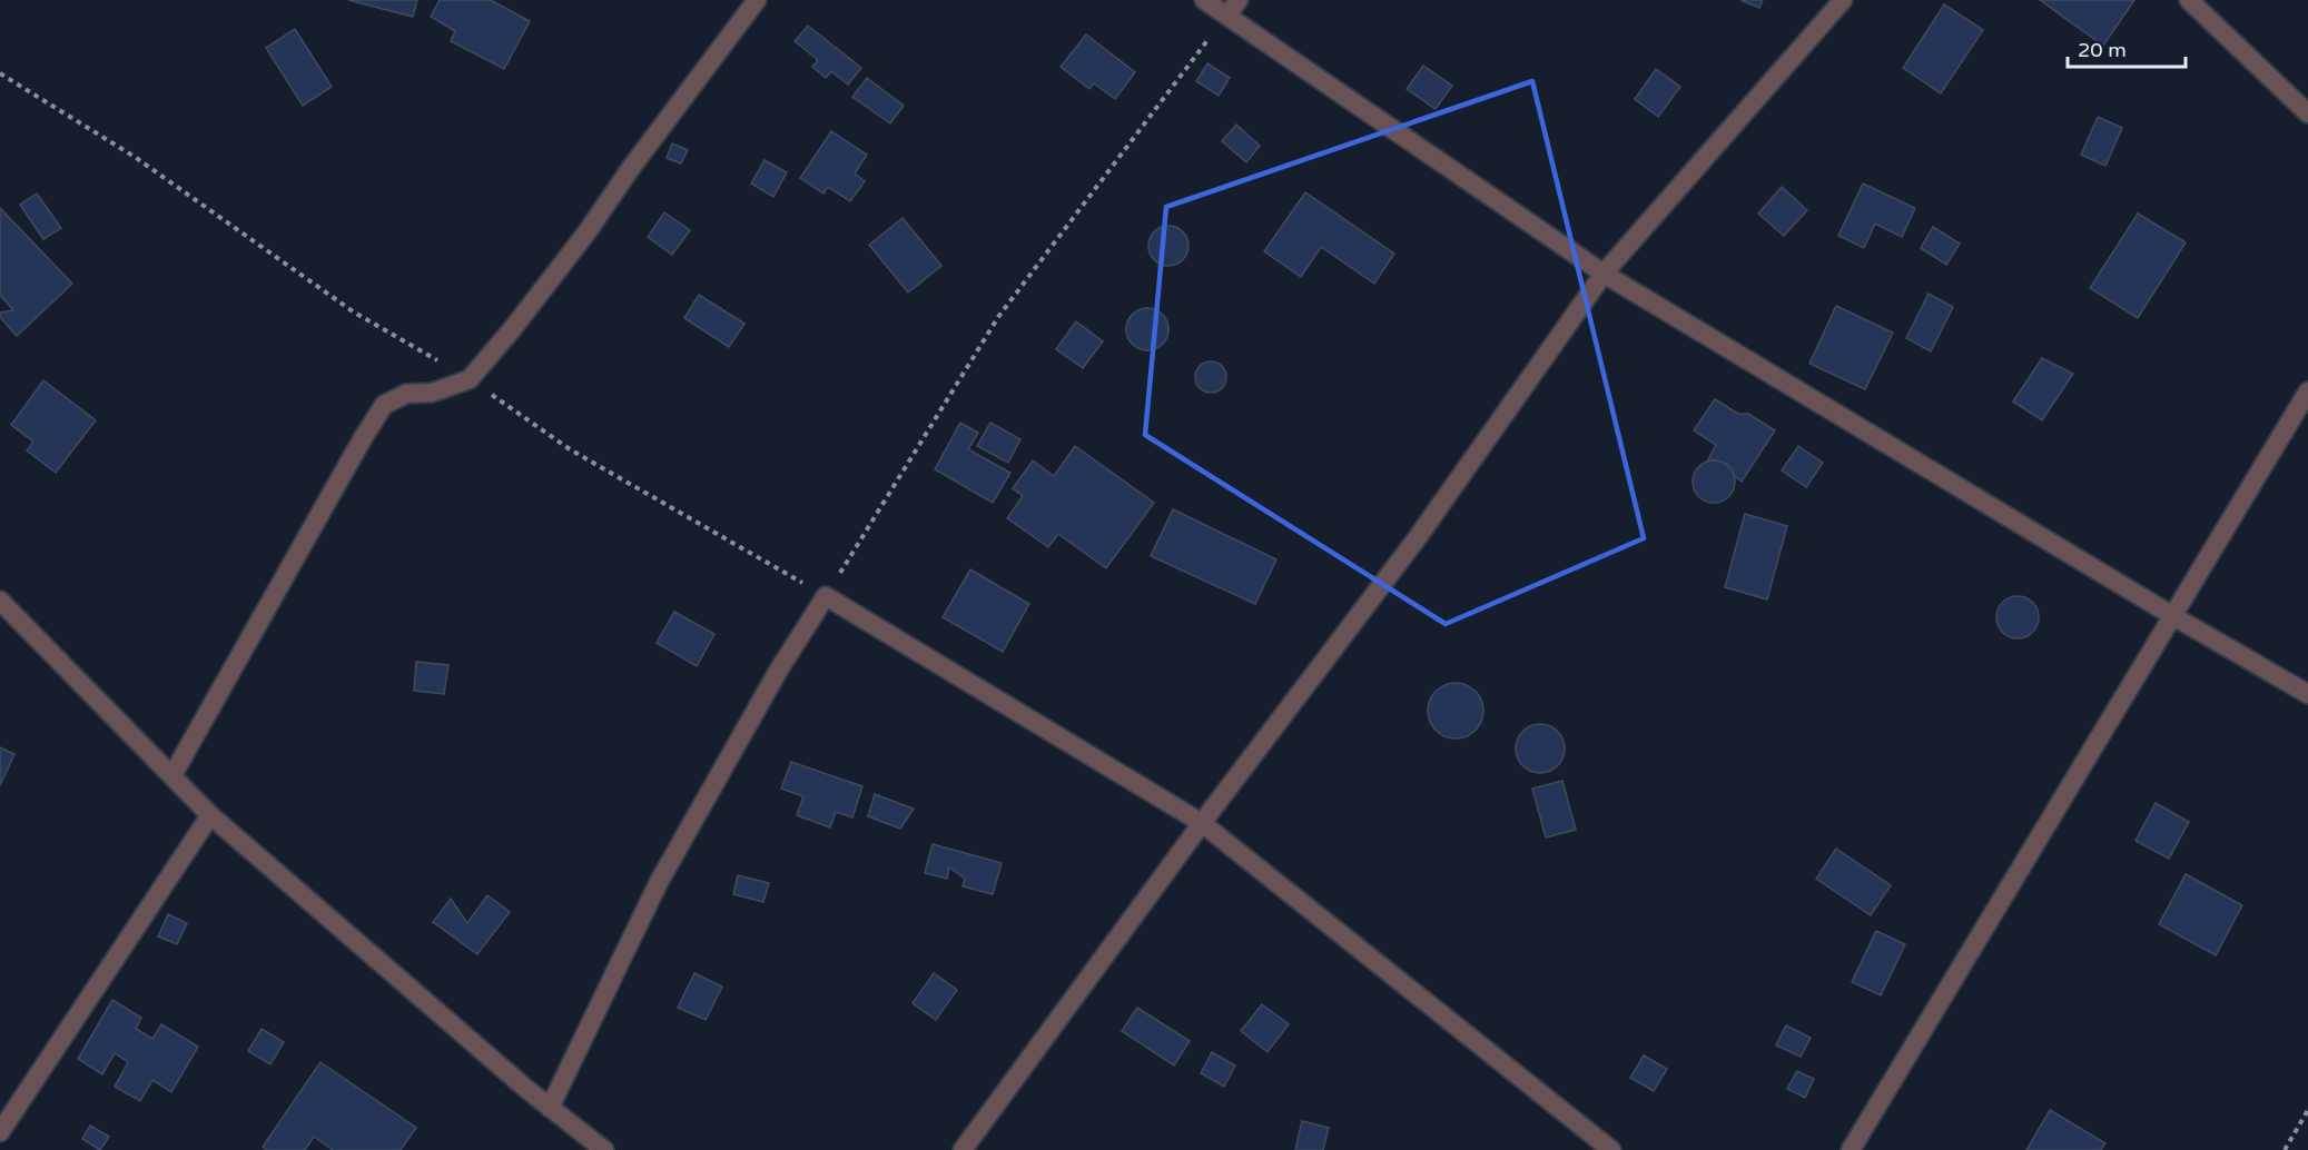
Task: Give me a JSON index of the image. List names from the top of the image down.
{
  "scale_bar": "20 m"
}
